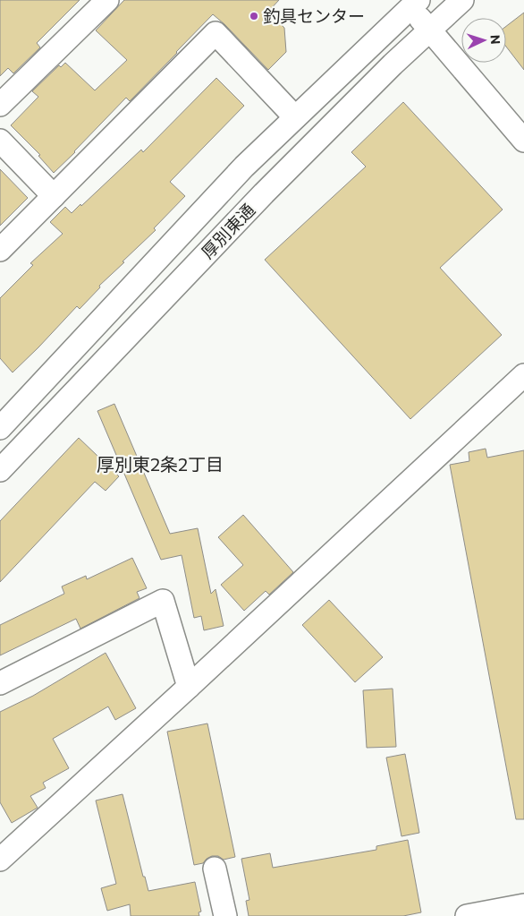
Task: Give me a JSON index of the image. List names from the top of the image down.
{
  "streets": {
    "street": ["厚別東通"]
  },
  "districts": ["厚別東2条2丁目"],
  "places": ["釣具センター"],
  "north": "right"
}
